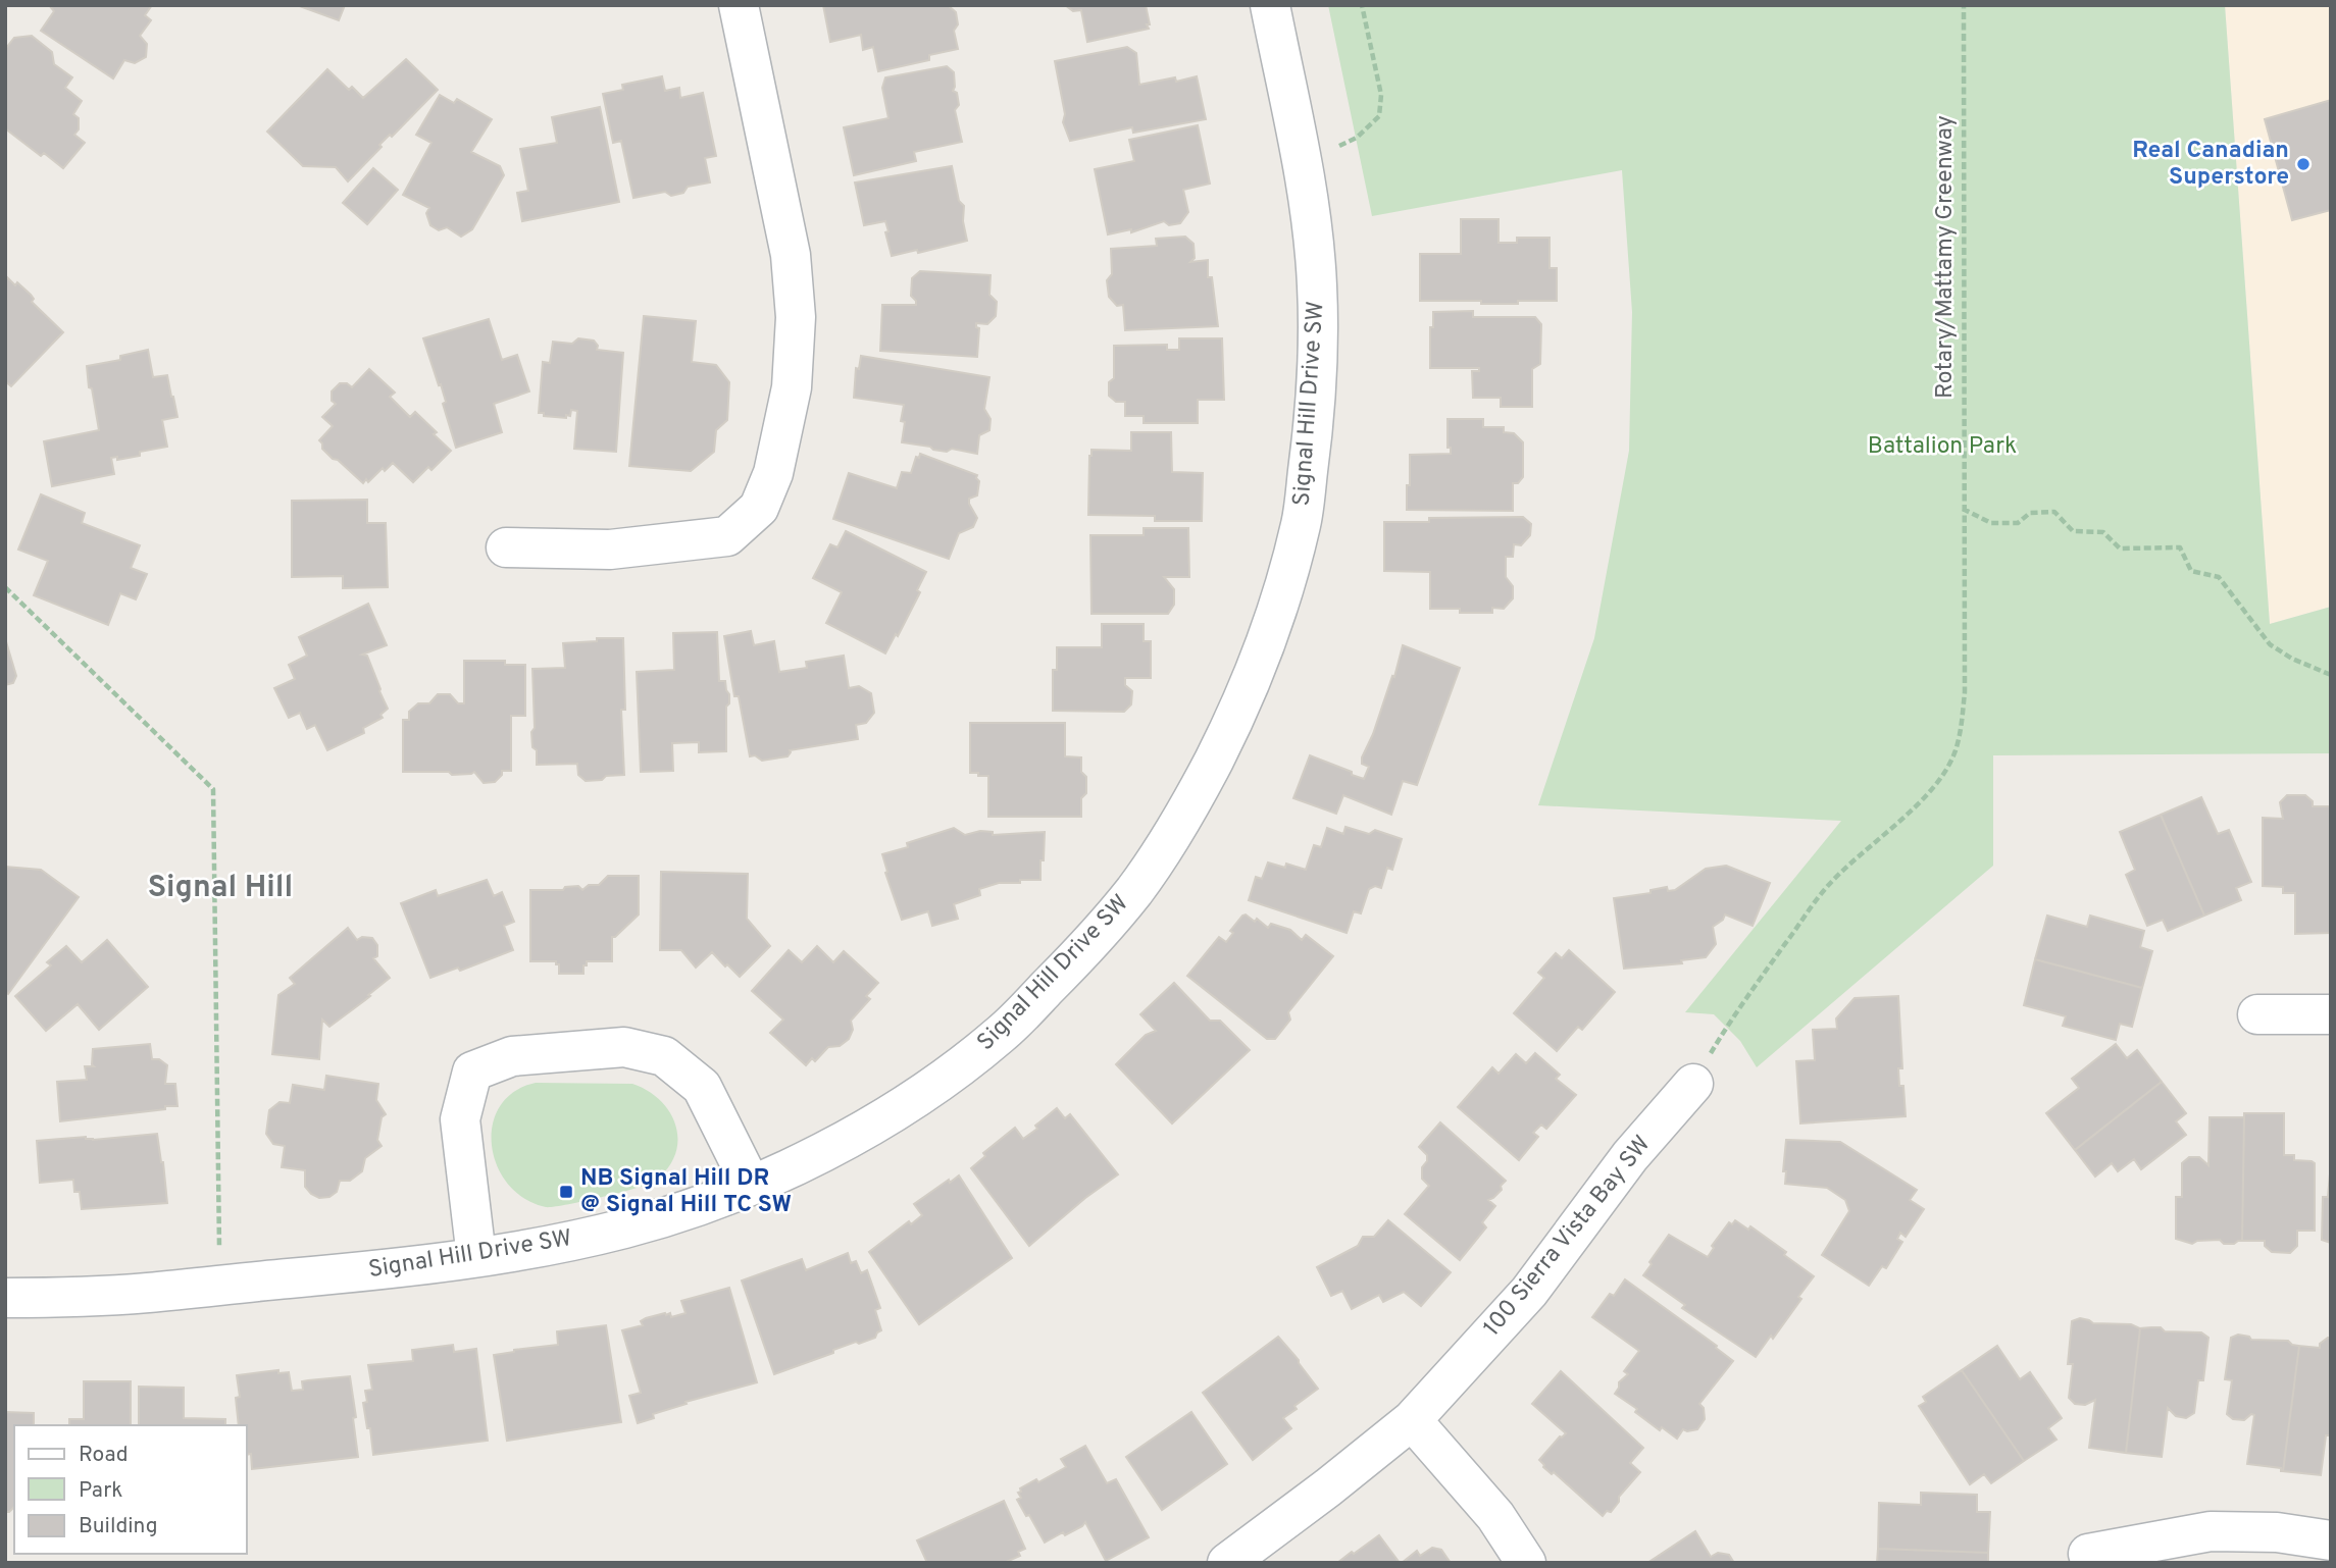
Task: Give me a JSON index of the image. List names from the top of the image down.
{
  "streets": {
    "street": ["Signal Hill Drive SW", "100 Sierra Vista Bay SW"],
    "path": ["Rotary/Mattamy Greenway"]
  },
  "crossings": [
    ["Rotary/Mattamy Greenway", "100 Sierra Vista Bay SW"]
  ],
  "districts": ["Signal Hill"],
  "parks": ["Battalion Park"],
  "places": {
    "other": ["Real Canadian Superstore"],
    "transit": ["NB Signal Hill DR @ Signal Hill TC SW"]
  },
  "legend": ["Road", "Park", "Building"]
}
